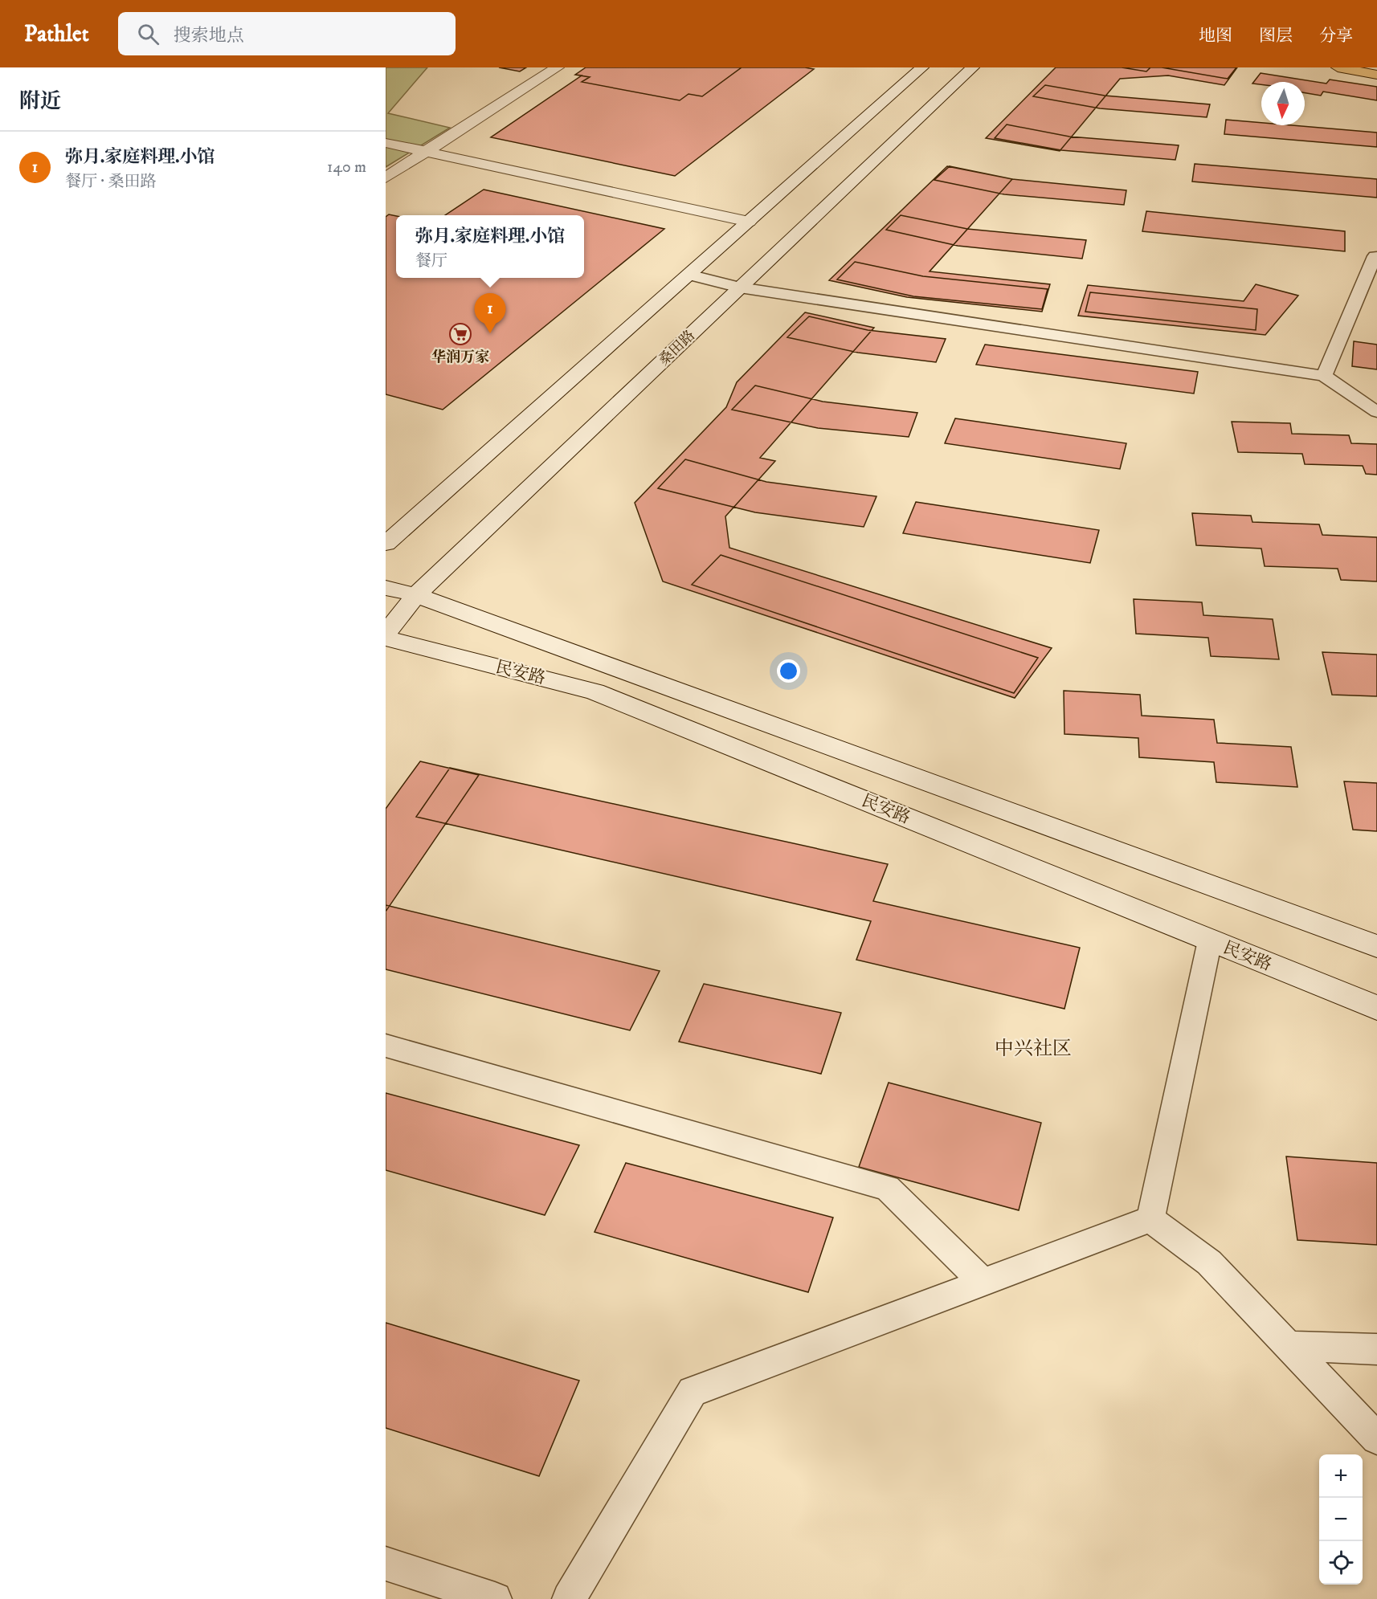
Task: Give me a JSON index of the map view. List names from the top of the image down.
{
  "streets": {
    "main road": ["桑田路", "民安路"]
  },
  "crossings": [
    ["桑田路", "民安路"]
  ],
  "districts": ["中兴社区"],
  "places": {
    "supermarket": ["华润万家"]
  },
  "north": "bottom",
  "page": {
    "header": "Pathlet",
    "search": "搜索地点",
    "nav": ["地图", "图层", "分享"],
    "heading": "附近",
    "list": [
      {
        "mark": "1",
        "name": "弥月.家庭料理.小馆",
        "note": "餐厅 · 桑田路",
        "value": "140 m"
      }
    ],
    "popup": ["弥月.家庭料理.小馆", "餐厅"],
    "pins": "1",
    "map_buttons": ["+", "−"]
  }
}
